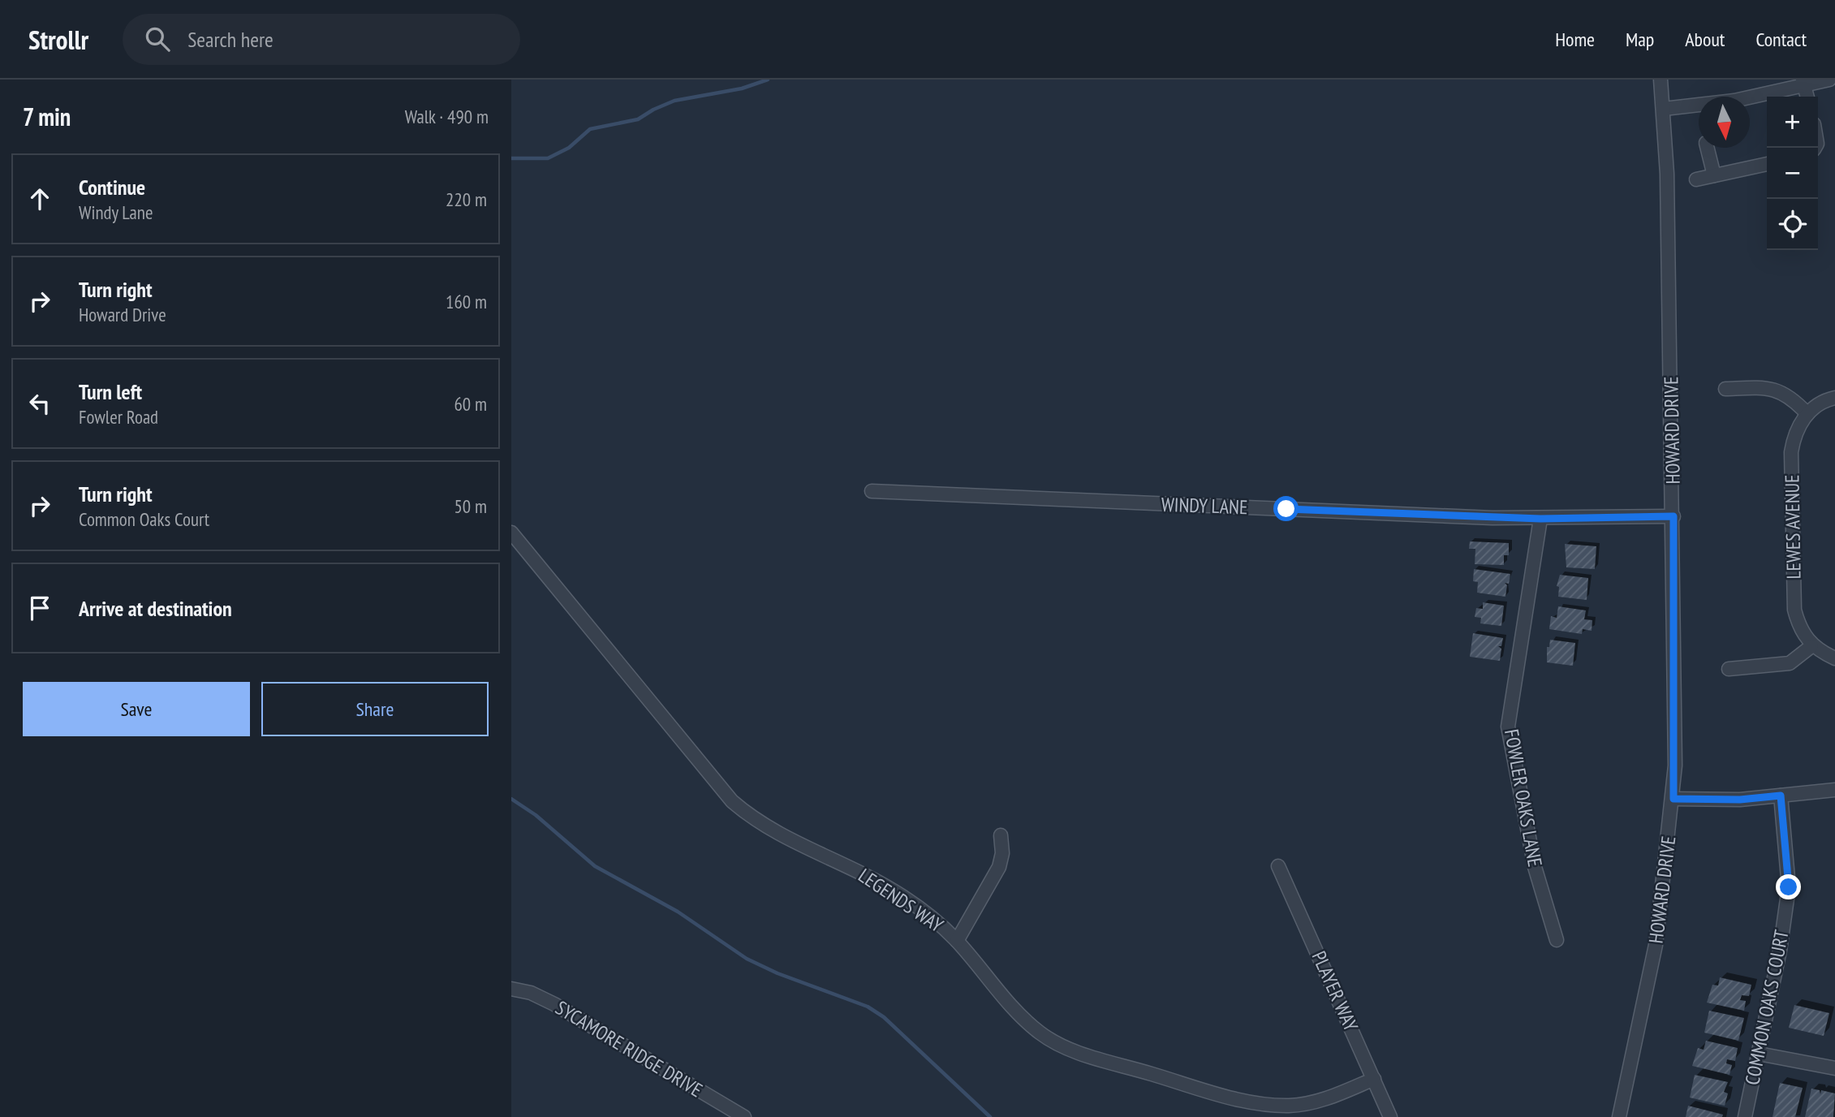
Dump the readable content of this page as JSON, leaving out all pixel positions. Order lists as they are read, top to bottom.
{
  "streets": {
    "street": [
      "HOWARD DRIVE",
      "WINDY LANE",
      "LEWES AVENUE",
      "FOWLER OAKS LANE",
      "LEGENDS WAY",
      "PLAYER WAY",
      "COMMON OAKS COURT",
      "SYCAMORE RIDGE DRIVE"
    ]
  },
  "crossings": [
    ["HOWARD DRIVE", "WINDY LANE"],
    ["WINDY LANE", "FOWLER OAKS LANE"],
    ["LEGENDS WAY", "PLAYER WAY"]
  ],
  "north": "bottom",
  "page": {
    "header": "Strollr",
    "search": "Search here",
    "nav": [
      "Home",
      "Map",
      "About",
      "Contact"
    ],
    "heading": ["7 min", "Walk · 490 m"],
    "map_buttons": ["+", "−"],
    "list": [
      ["Continue", "Windy Lane", "220 m"],
      ["Turn right", "Howard Drive", "160 m"],
      ["Turn left", "Fowler Road", "60 m"],
      ["Turn right", "Common Oaks Court", "50 m"],
      "Arrive at destination"
    ],
    "buttons": ["Save", "Share"]
  }
}
